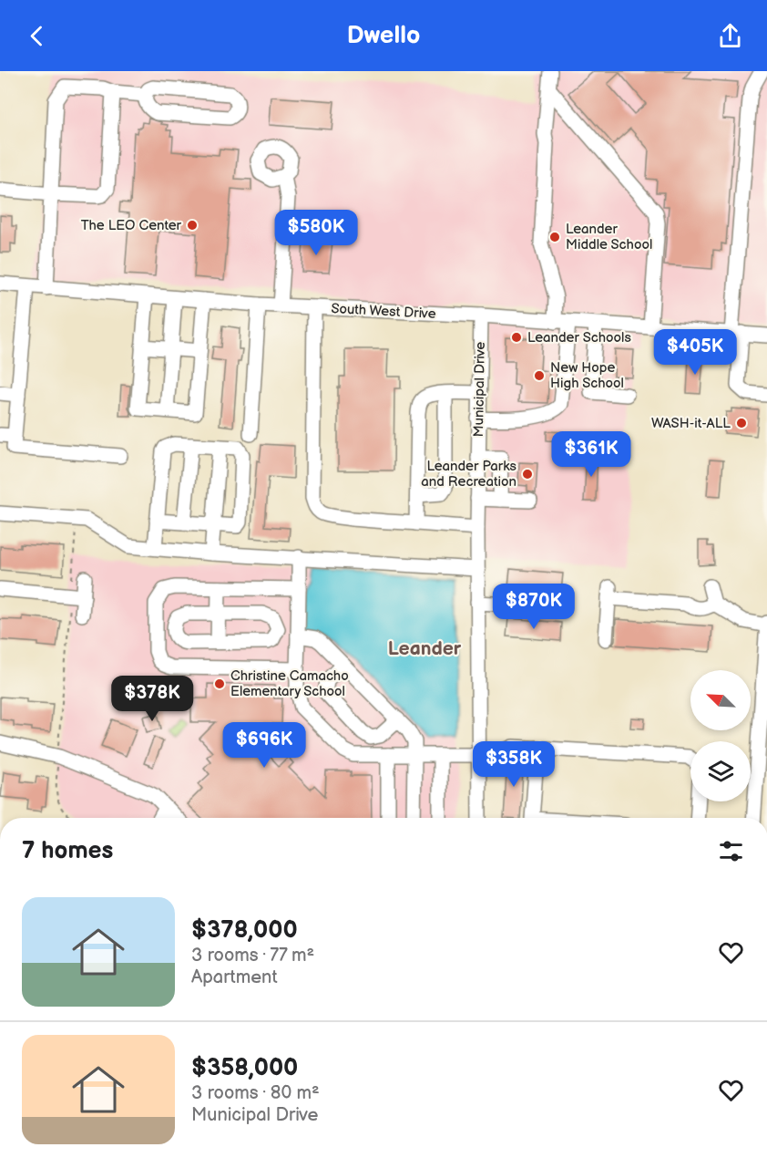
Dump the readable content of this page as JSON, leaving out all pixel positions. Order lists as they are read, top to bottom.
{
  "streets": {
    "street": ["South West Drive", "Municipal Drive"]
  },
  "crossings": [
    ["South West Drive", "Municipal Drive"]
  ],
  "districts": ["Leander"],
  "places": [
    "The LEO Center",
    "Leander Middle School",
    "Leander Schools",
    "New Hope High School",
    "WASH-it-ALL",
    "Leander Parks and Recreation",
    "Christine Camacho Elementary School"
  ],
  "north": "top left",
  "page": {
    "header": "Dwello",
    "price": [
      "$580K",
      "$405K",
      "$361K",
      "$870K",
      "$378K",
      "$696K",
      "$358K"
    ],
    "heading": "7 homes",
    "list": [
      {
        "name": "$378,000",
        "note": "3 rooms · 77 m² · Apartment"
      },
      {
        "name": "$358,000",
        "note": "3 rooms · 80 m² · Municipal Drive"
      }
    ]
  }
}
